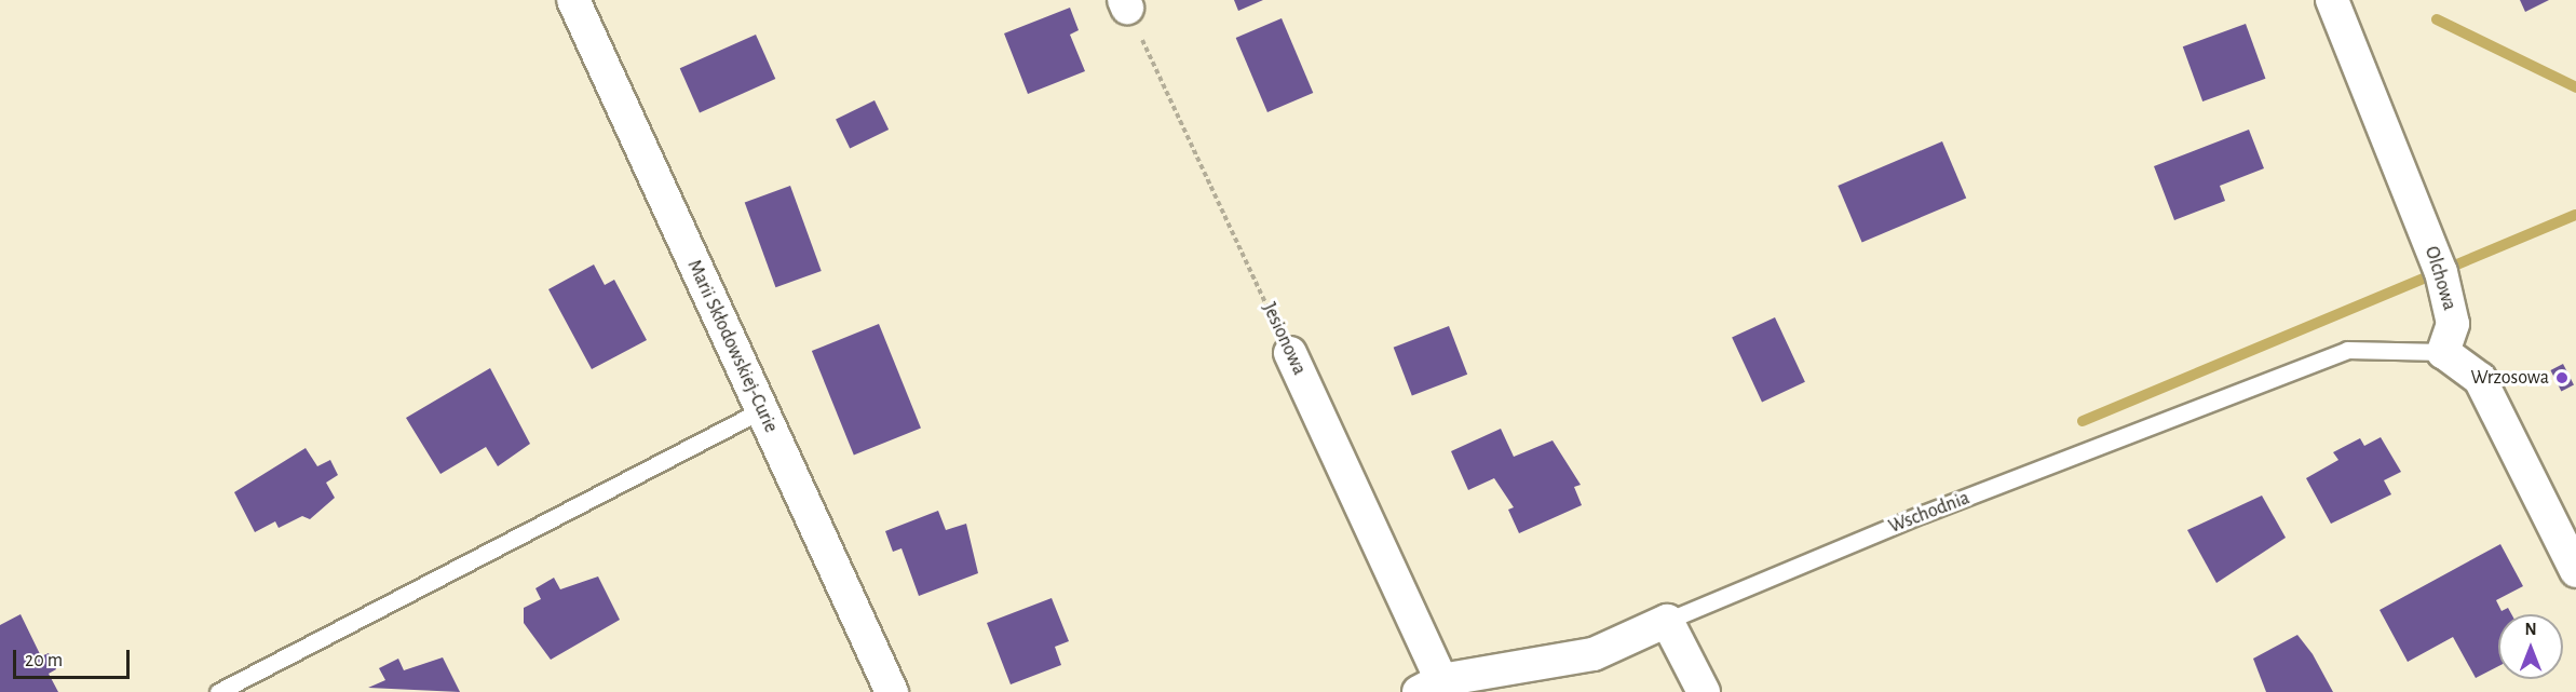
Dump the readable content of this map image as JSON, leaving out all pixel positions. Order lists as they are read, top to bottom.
{
  "streets": {
    "street": [
      "Olchowa",
      "Jesionowa",
      "Marii Skłodowskiej-Curie",
      "Wschodnia"
    ]
  },
  "crossings": [
    ["Olchowa", "Wschodnia"],
    ["Jesionowa", "Wschodnia"]
  ],
  "places": ["Wrzosowa"],
  "scale_bar": "20 m",
  "north": "top"
}
